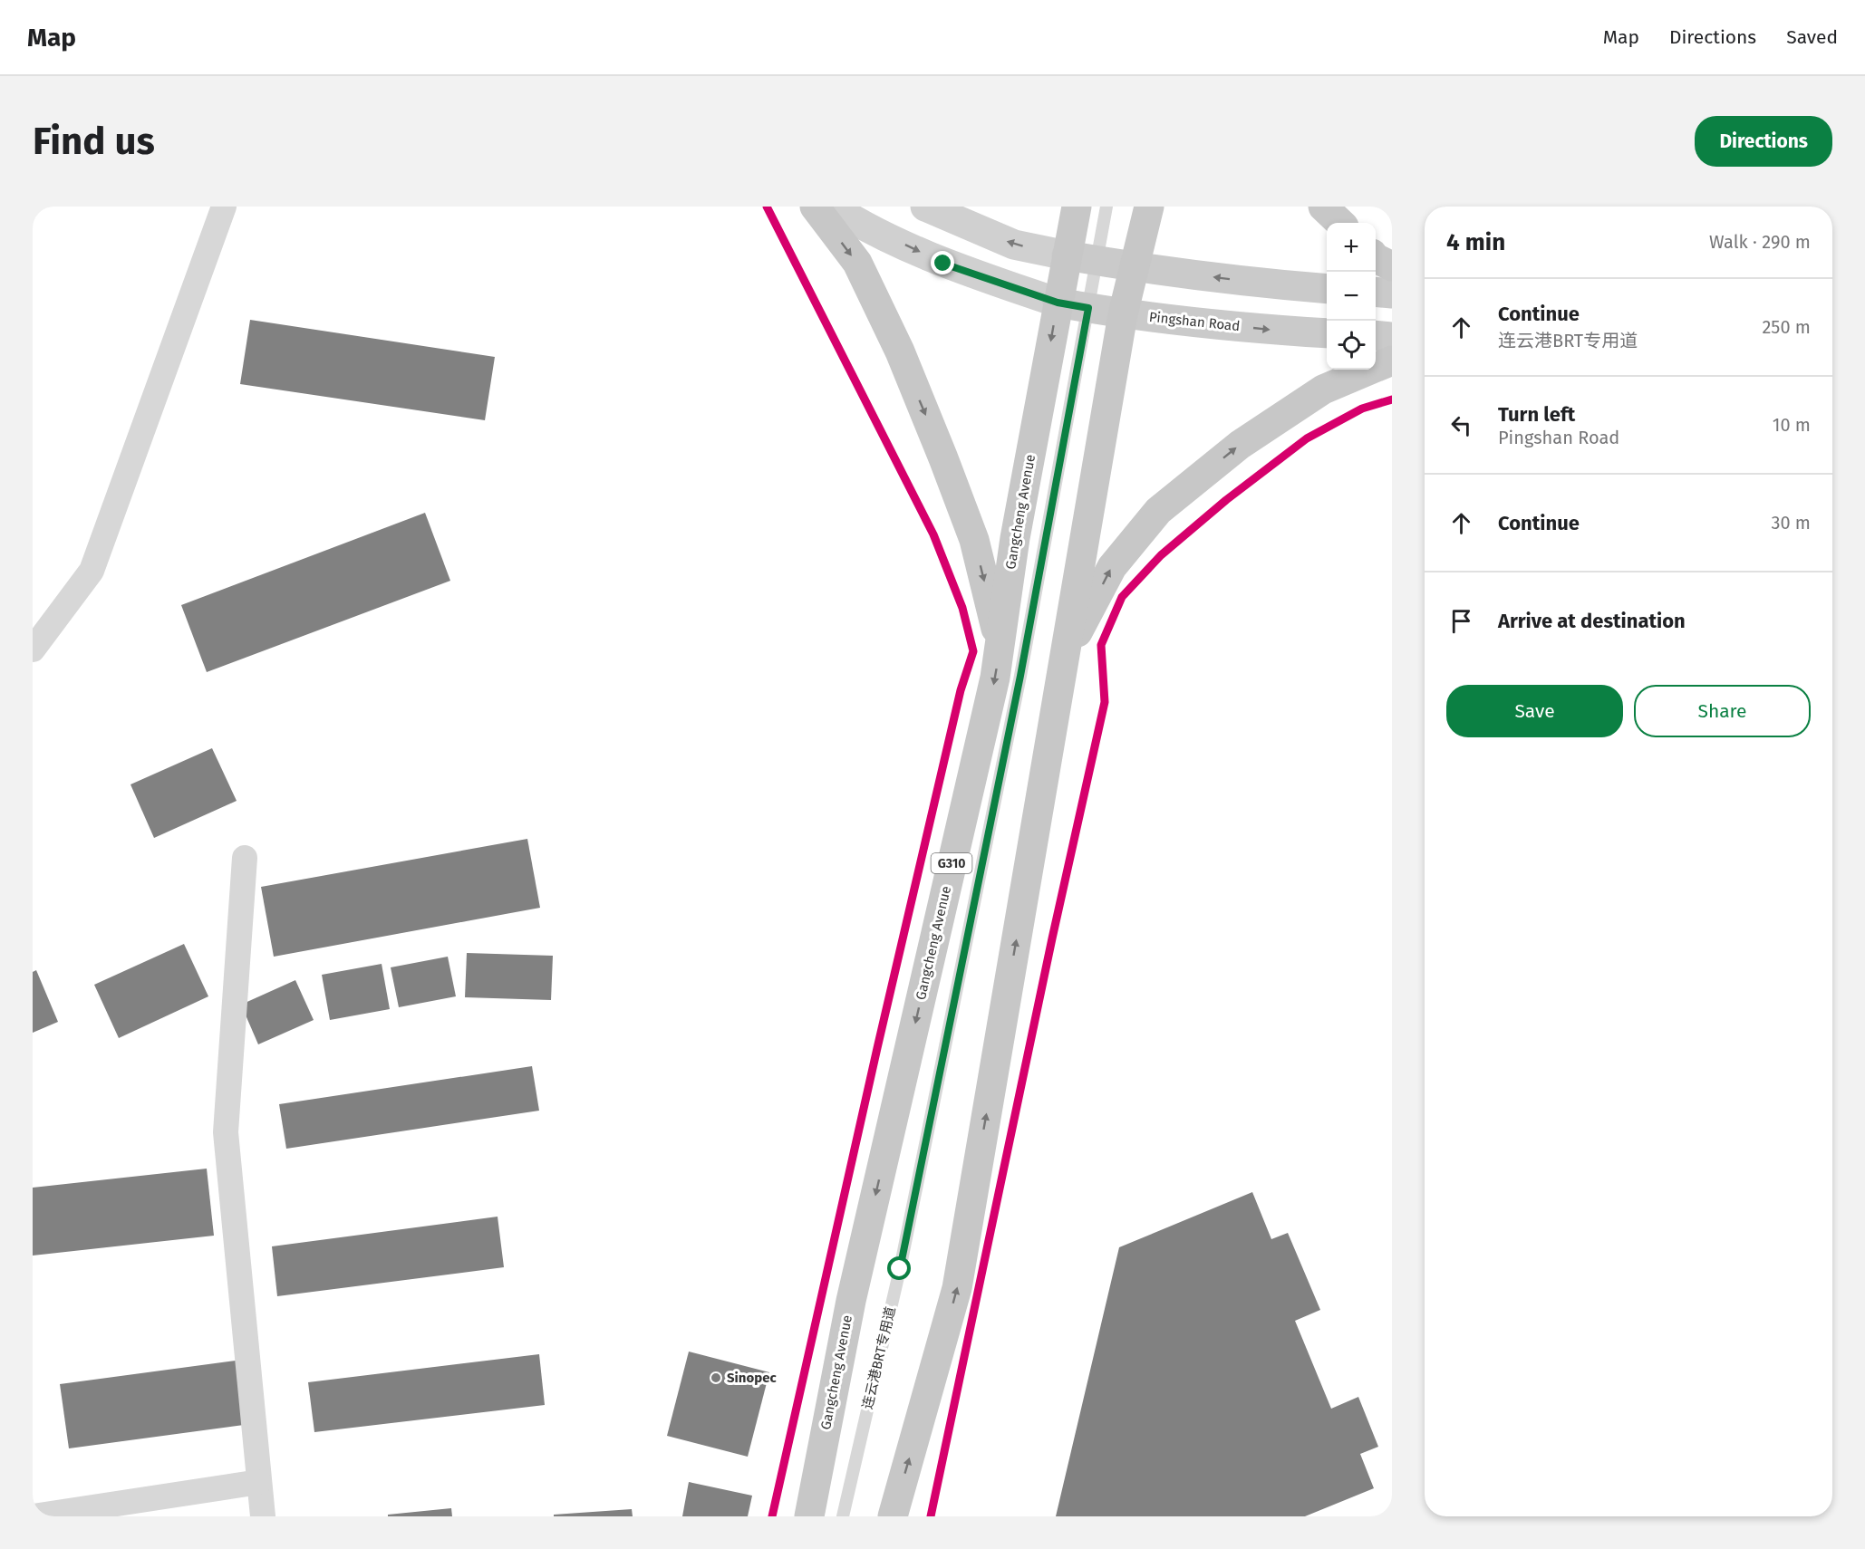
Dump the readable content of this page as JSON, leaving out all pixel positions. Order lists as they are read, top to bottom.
{
  "streets": {
    "highway": ["Gangcheng Avenue", "G310"],
    "main road": ["Pingshan Road"],
    "lane": ["连云港BRT专用道"]
  },
  "crossings": [
    ["Pingshan Road", "Gangcheng Avenue"],
    ["Pingshan Road", "连云港BRT专用道"]
  ],
  "places": ["Sinopec"],
  "page": {
    "header": "Map",
    "nav": ["Map", "Directions", "Saved"],
    "buttons": [
      "Directions",
      ["Save", "Share"]
    ],
    "title": "Find us",
    "heading": ["4 min", "Walk · 290 m"],
    "map_buttons": ["+", "−"],
    "list": [
      ["Continue", "连云港BRT专用道", "250 m"],
      ["Turn left", "Pingshan Road", "10 m"],
      ["Continue", "30 m"],
      "Arrive at destination"
    ]
  }
}
